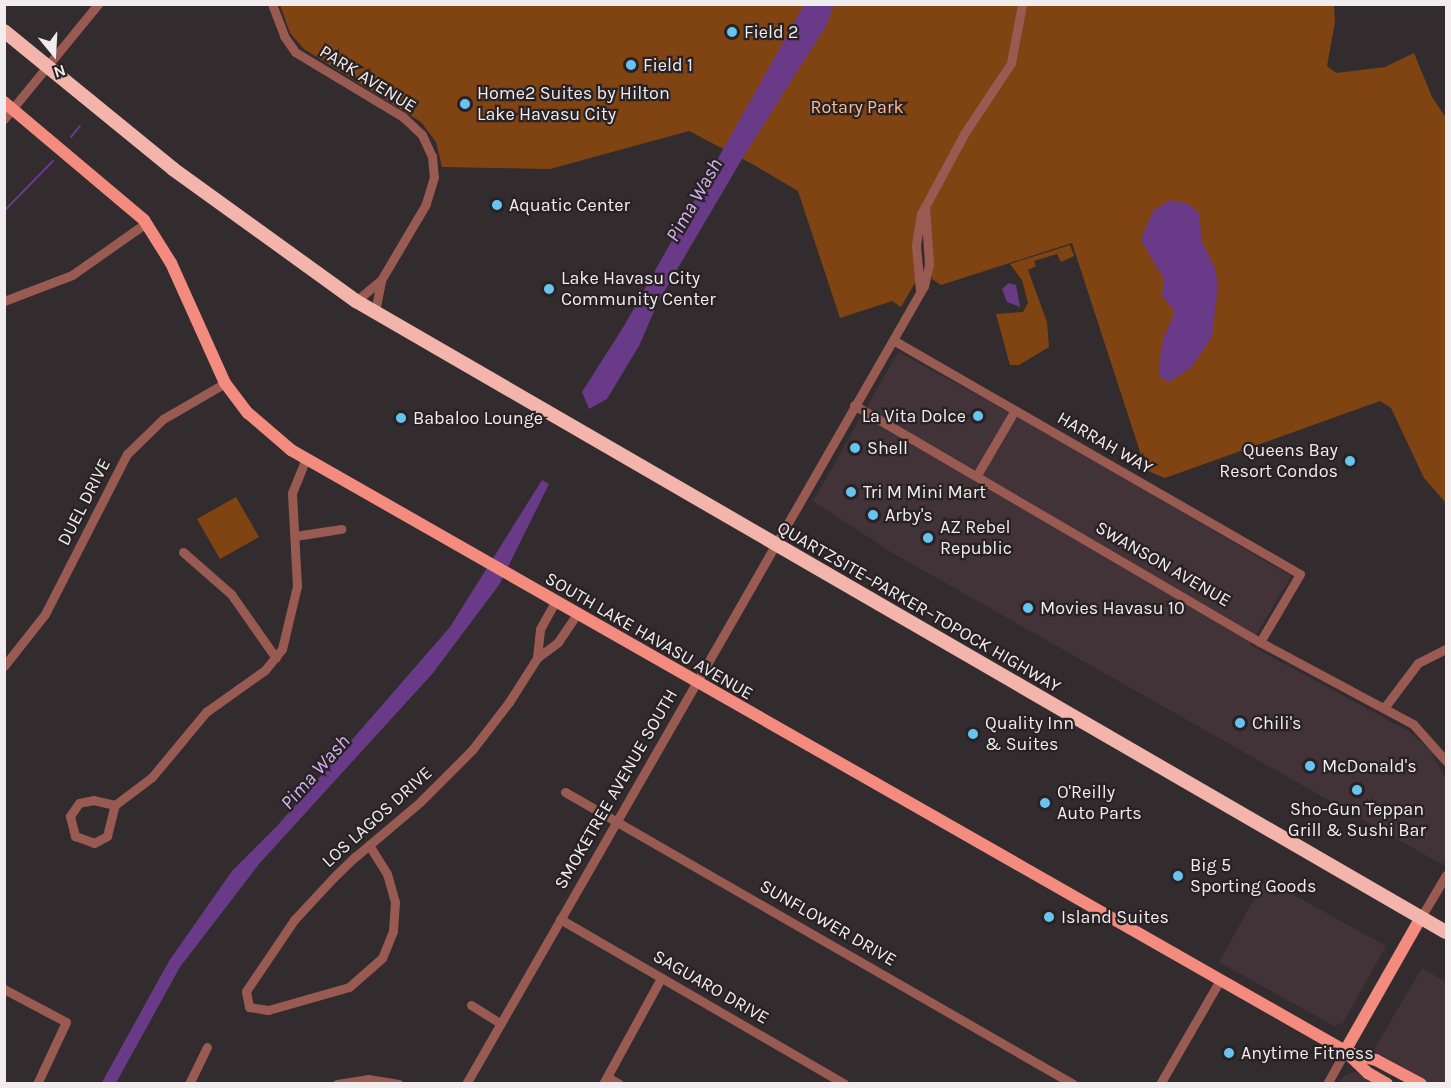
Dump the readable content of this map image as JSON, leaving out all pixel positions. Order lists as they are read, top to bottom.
{
  "streets": {
    "highway": ["QUARTZSITE–PARKER–TOPOCK HIGHWAY"],
    "main road": ["SOUTH LAKE HAVASU AVENUE"],
    "street": [
      "PARK AVENUE",
      "HARRAH WAY",
      "DUEL DRIVE",
      "SWANSON AVENUE",
      "SMOKETREE AVENUE SOUTH",
      "LOS LAGOS DRIVE",
      "SUNFLOWER DRIVE",
      "SAGUARO DRIVE"
    ]
  },
  "crossings": [
    ["PARK AVENUE", "QUARTZSITE–PARKER–TOPOCK HIGHWAY"],
    ["HARRAH WAY", "SWANSON AVENUE"],
    ["HARRAH WAY", "SMOKETREE AVENUE SOUTH"],
    ["DUEL DRIVE", "SOUTH LAKE HAVASU AVENUE"],
    ["SWANSON AVENUE", "SMOKETREE AVENUE SOUTH"],
    ["QUARTZSITE–PARKER–TOPOCK HIGHWAY", "SMOKETREE AVENUE SOUTH"],
    ["SOUTH LAKE HAVASU AVENUE", "SMOKETREE AVENUE SOUTH"],
    ["SOUTH LAKE HAVASU AVENUE", "LOS LAGOS DRIVE"],
    ["SMOKETREE AVENUE SOUTH", "SUNFLOWER DRIVE"],
    ["SMOKETREE AVENUE SOUTH", "SAGUARO DRIVE"]
  ],
  "water": ["Pima Wash"],
  "parks": ["Rotary Park"],
  "places": [
    "Field 2",
    "Field 1",
    "Home2 Suites by Hilton Lake Havasu City",
    "Aquatic Center",
    "Lake Havasu City Community Center",
    "La Vita Dolce",
    "Babaloo Lounge",
    "Shell",
    "Queens Bay Resort Condos",
    "Tri M Mini Mart",
    "Arby's",
    "AZ Rebel Republic",
    "Movies Havasu 10",
    "Chili's",
    "Quality Inn & Suites",
    "McDonald's",
    "Sho-Gun Teppan Grill & Sushi Bar",
    "O'Reilly Auto Parts",
    "Big 5 Sporting Goods",
    "Island Suites",
    "Anytime Fitness"
  ],
  "north": "bottom"
}
